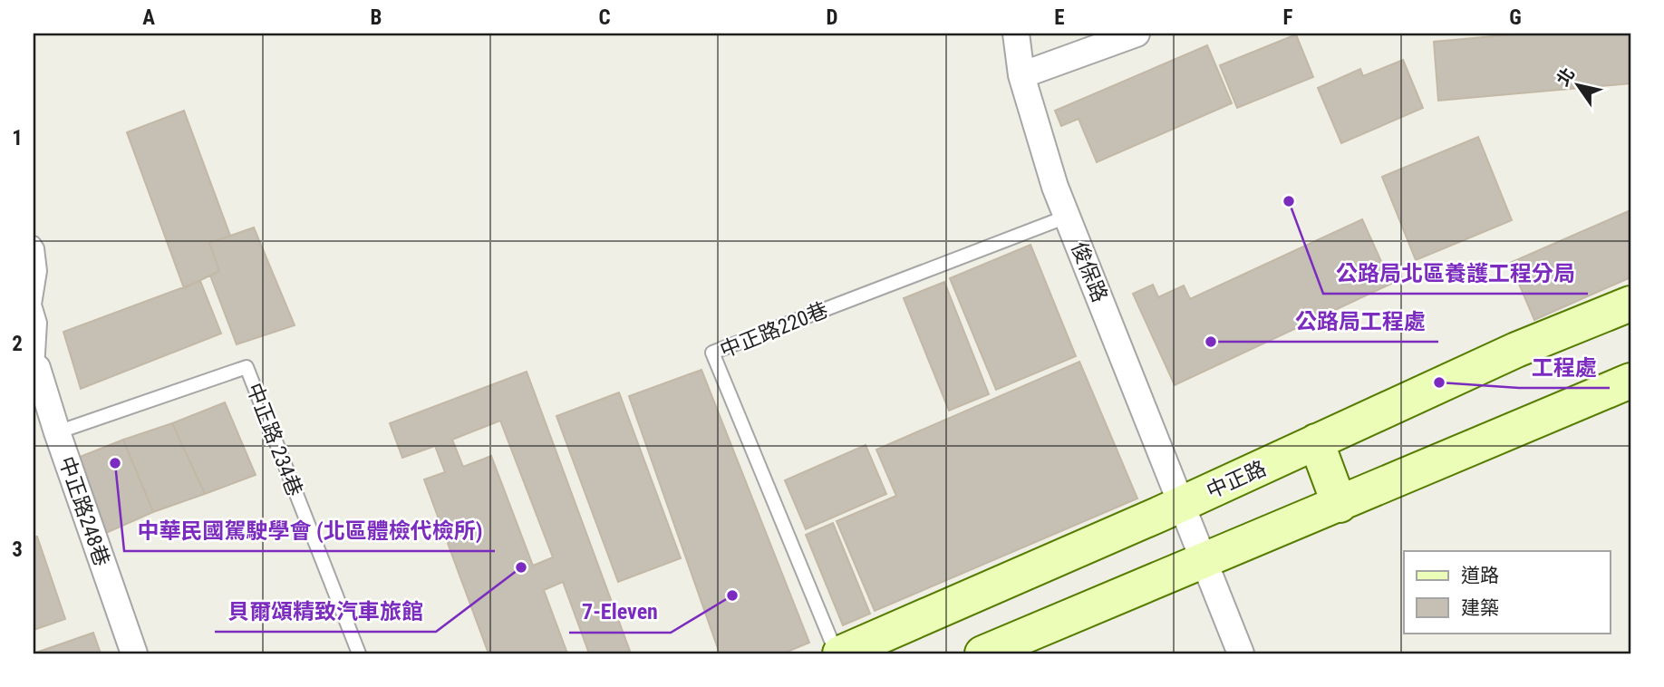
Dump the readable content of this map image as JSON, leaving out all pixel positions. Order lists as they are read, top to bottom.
{
  "streets": {
    "main road": ["中正路"],
    "street": ["俊保路", "中正路248巷"],
    "lane": ["中正路220巷", "中正路 234巷"]
  },
  "crossings": [
    ["俊保路", "中正路220巷"],
    ["俊保路", "中正路"],
    ["中正路220巷", "中正路"],
    ["中正路 234巷", "中正路248巷"]
  ],
  "places": [
    "公路局北區養護工程分局",
    "公路局工程處",
    "工程處",
    "中華民國駕駛學會 (北區體檢代檢所)",
    "貝爾頌精致汽車旅館",
    "7-Eleven"
  ],
  "legend": ["道路", "建築"],
  "north": "top left",
  "grid": {
    "columns": [
      "A",
      "B",
      "C",
      "D",
      "E",
      "F",
      "G"
    ],
    "rows": ["1", "2", "3"]
  }
}
